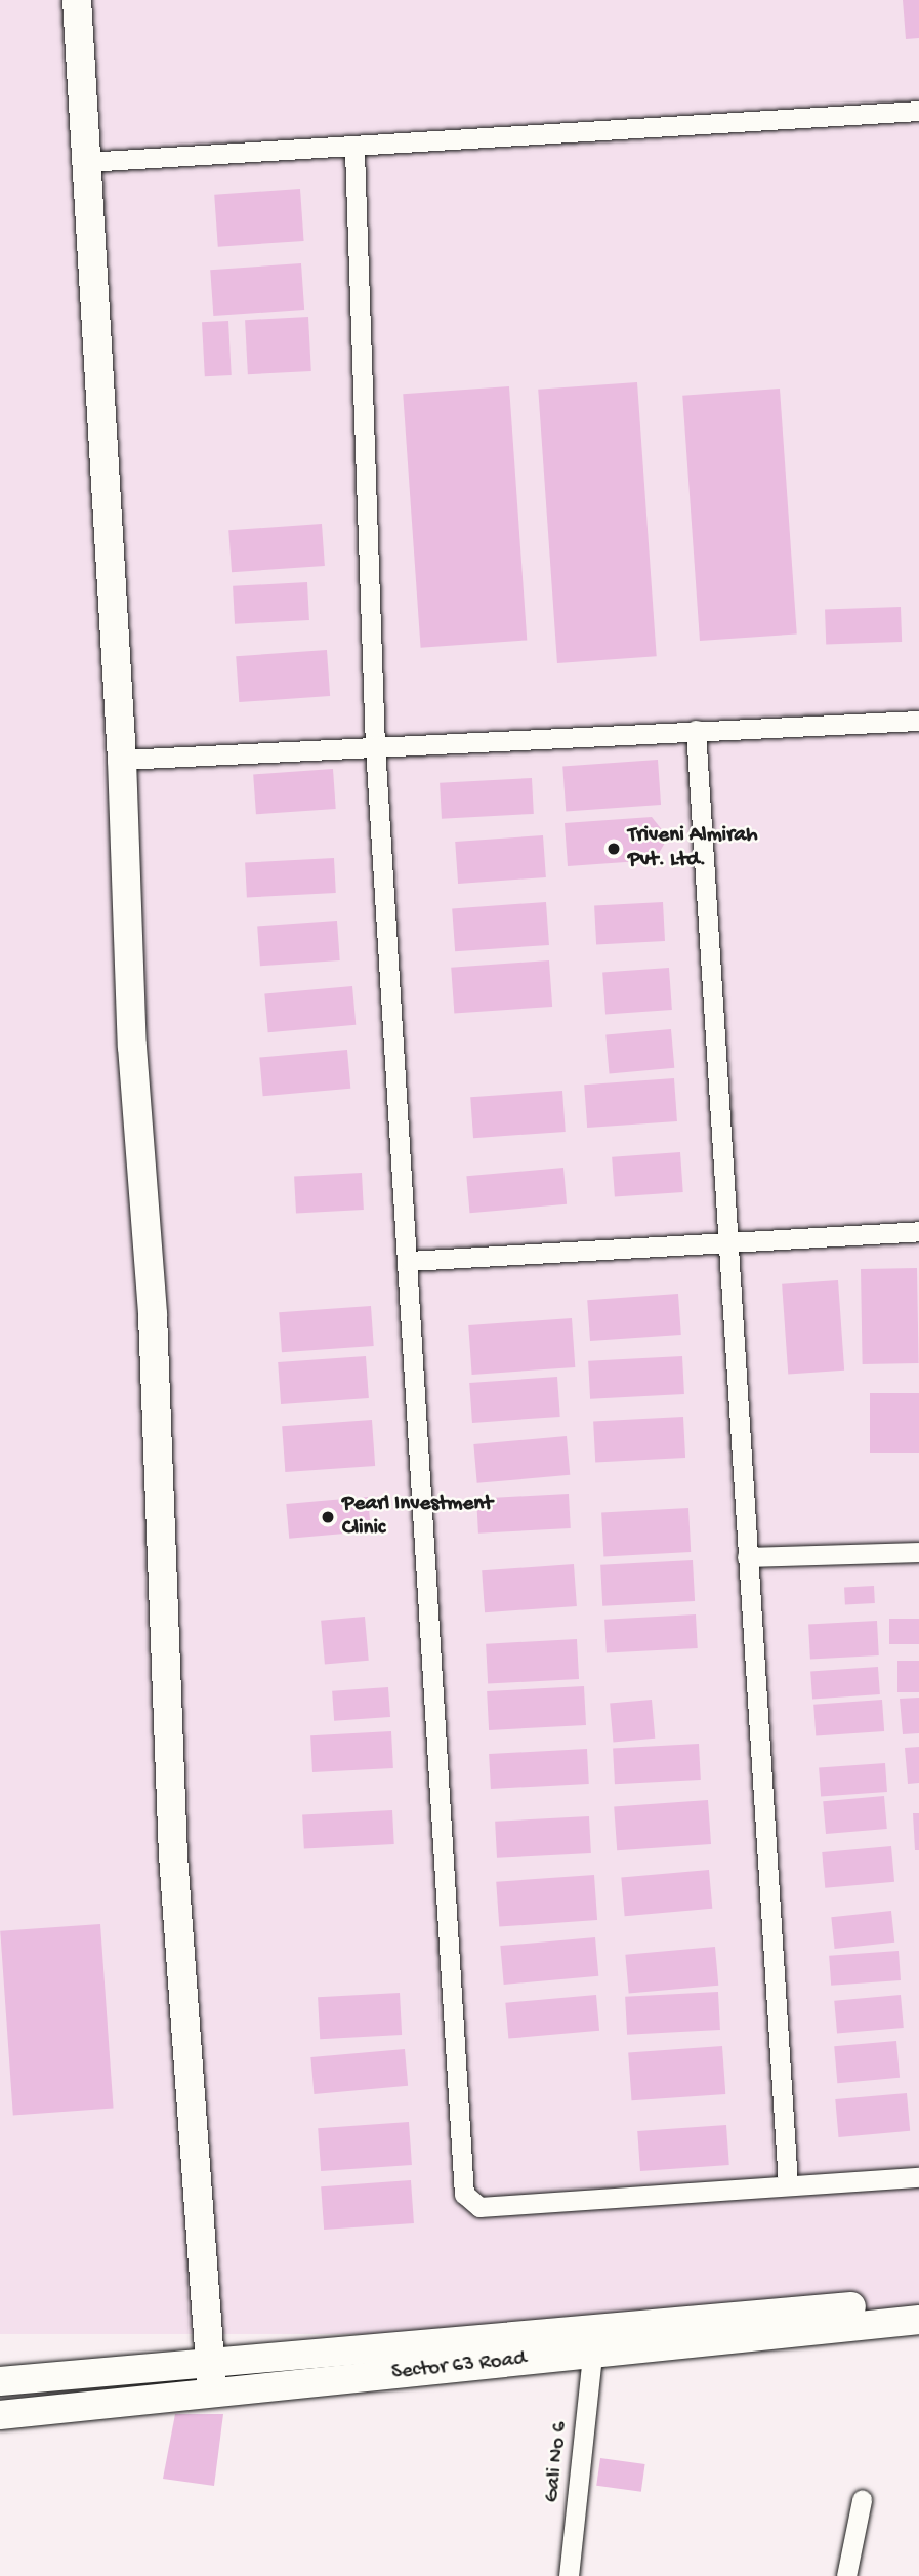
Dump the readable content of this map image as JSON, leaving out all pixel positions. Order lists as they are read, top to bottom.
{
  "streets": {
    "street": ["Sector 63 Road", "Gali No 6"]
  },
  "crossings": [
    ["Sector 63 Road", "Gali No 6"]
  ],
  "places": ["Triveni Almirah Pvt. Ltd.", "Pearl Investment Clinic"]
}
